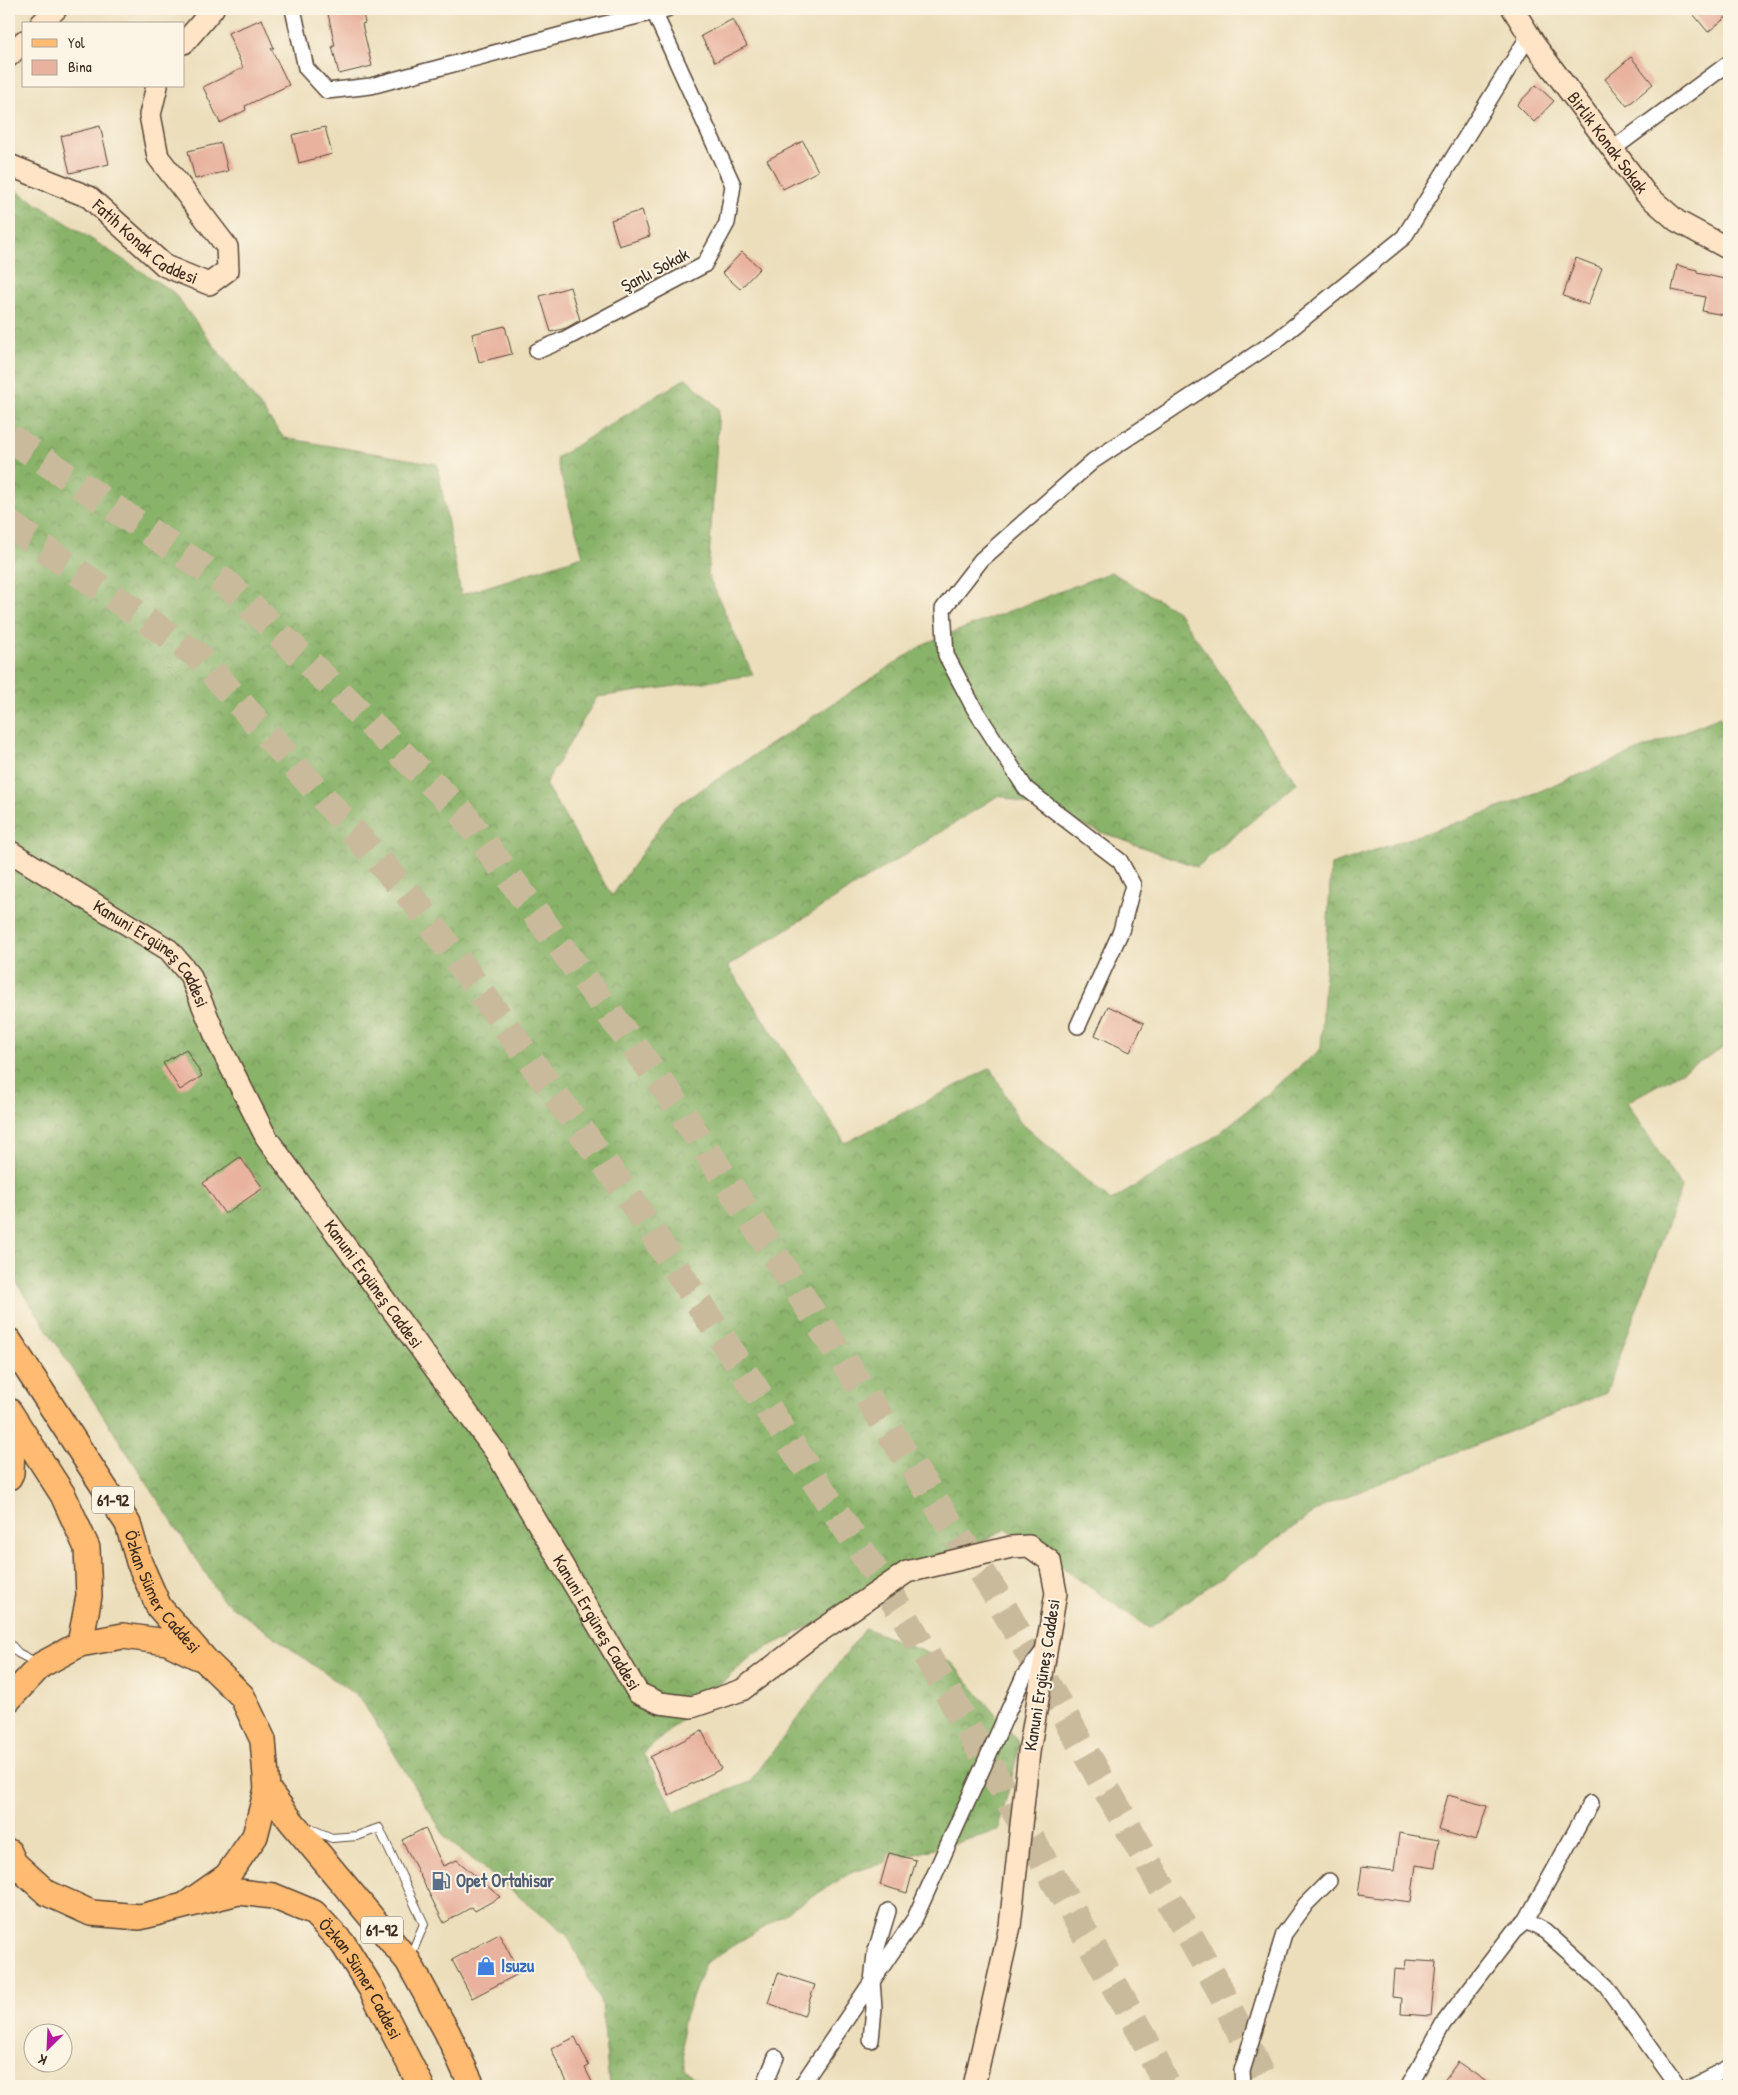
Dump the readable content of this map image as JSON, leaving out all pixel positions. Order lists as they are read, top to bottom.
{
  "streets": {
    "main road": ["61-92", "Özkan Sümer Caddesi"],
    "street": [
      "Birlik Konak Sokak",
      "Fatih Konak Caddesi",
      "Şanlı Sokak",
      "Kanuni Ergüneş Caddesi"
    ]
  },
  "crossings": [
    ["61-92", "Özkan Sümer Caddesi"]
  ],
  "places": {
    "fuel station": ["Opet Ortahisar"],
    "shop": ["Isuzu"]
  },
  "legend": ["Yol", "Bina"],
  "north": "bottom left"
}
